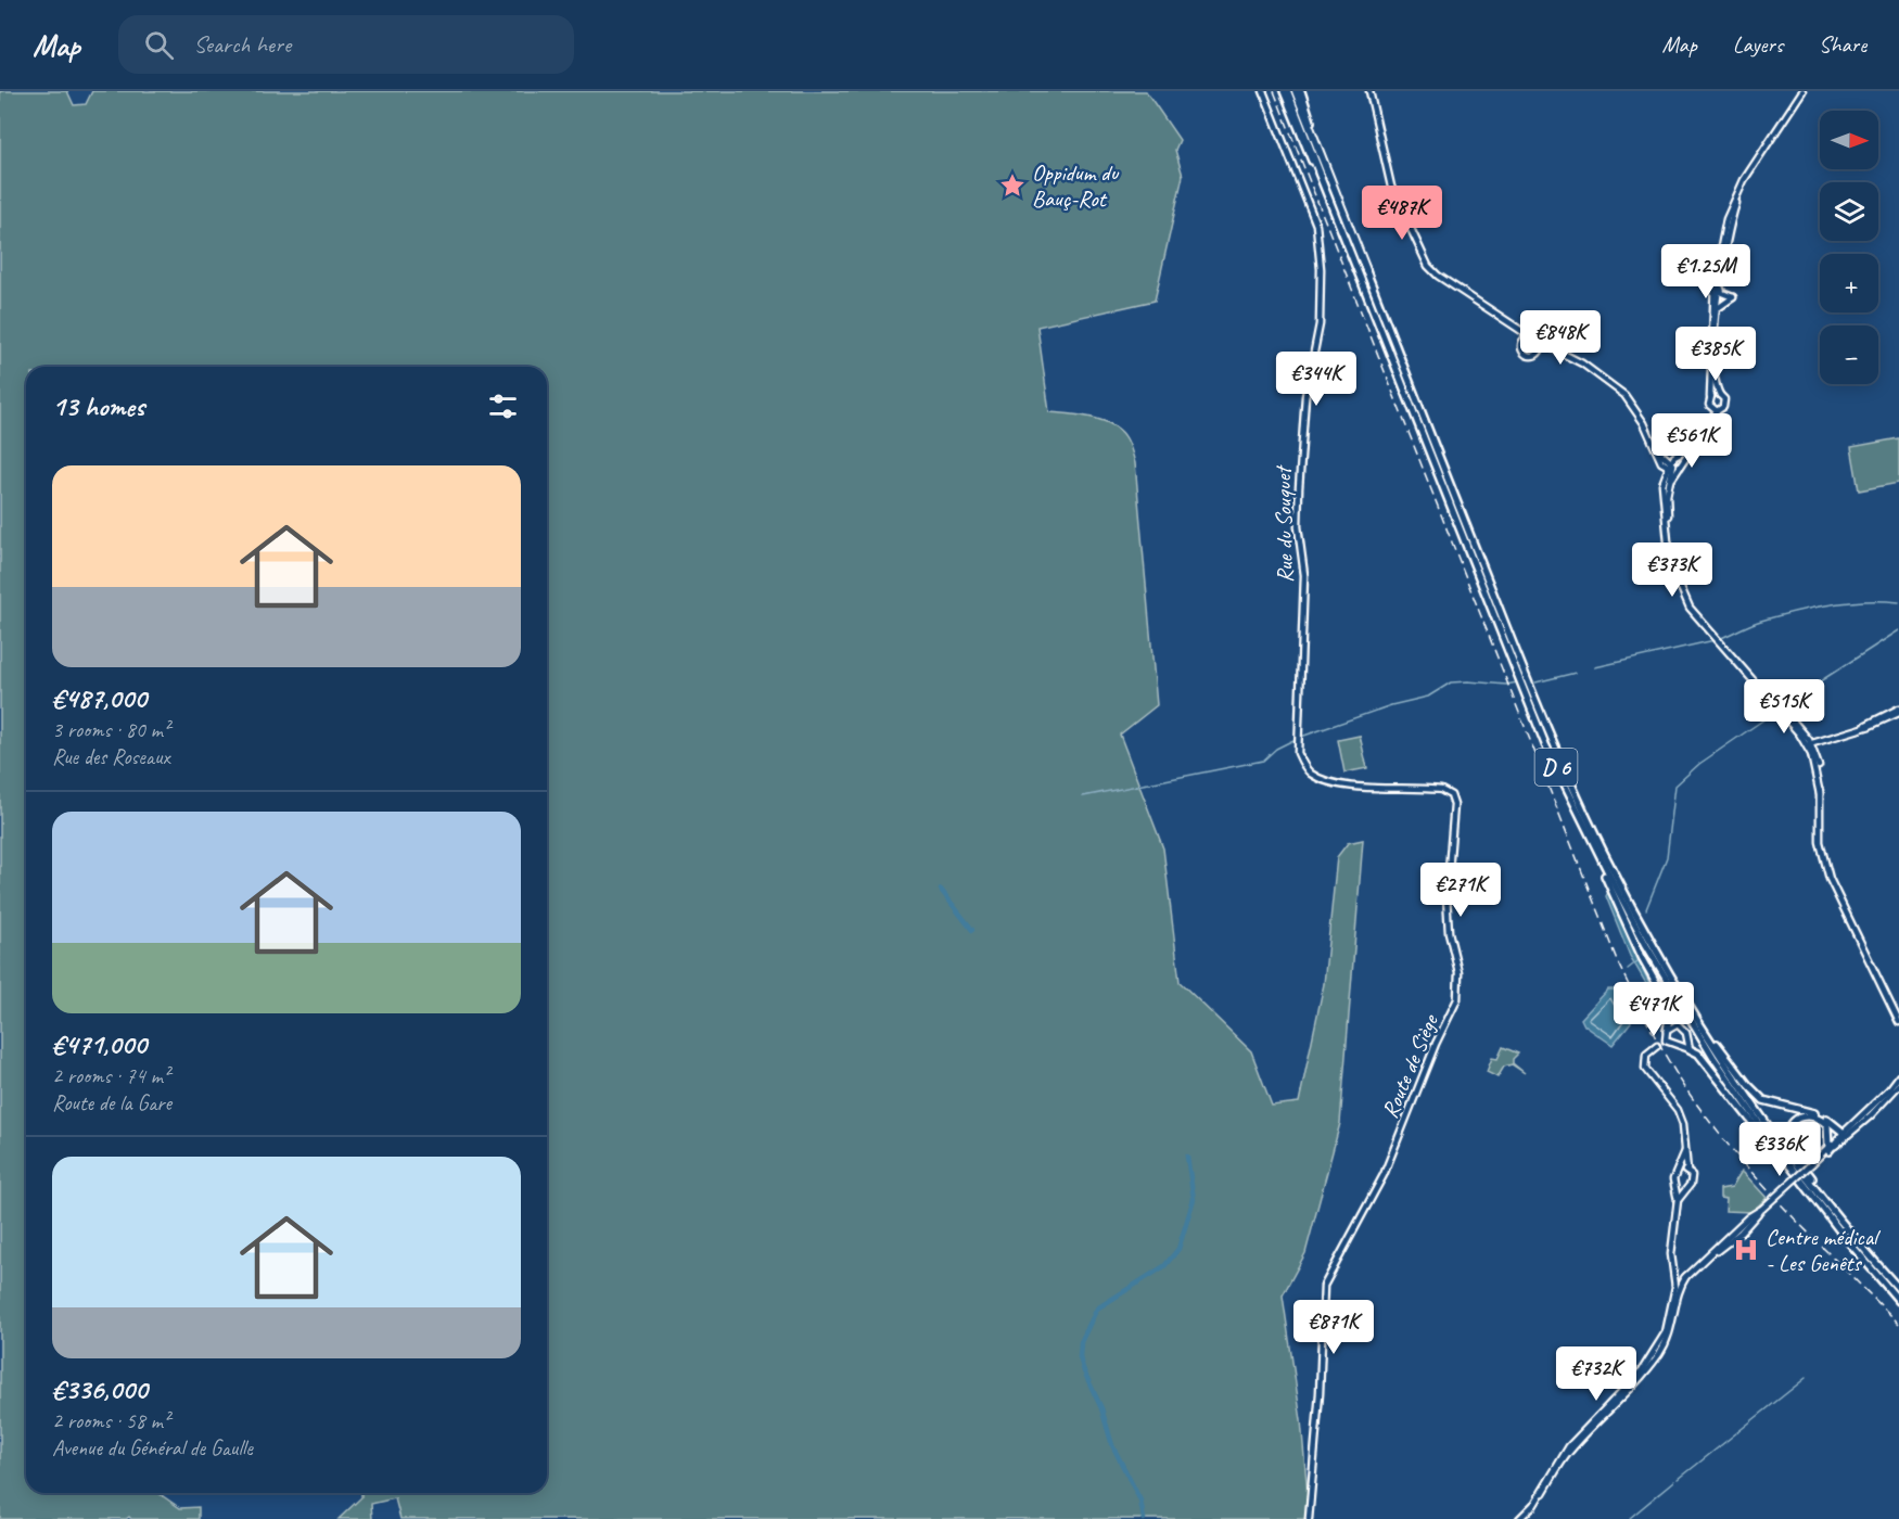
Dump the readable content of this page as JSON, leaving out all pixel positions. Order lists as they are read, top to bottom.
{
  "streets": {
    "highway": ["D 6"],
    "main road": ["Rue du Souquet", "Route de Siège"]
  },
  "crossings": [
    ["Rue du Souquet", "Route de Siège"]
  ],
  "places": {
    "place": ["Oppidum du Bauç-Rot"],
    "hospital": ["Centre médical - Les Genêts"]
  },
  "north": "right",
  "page": {
    "header": "Map",
    "search": "Search here",
    "nav": ["Map", "Layers", "Share"],
    "map_buttons": ["+", "−"],
    "price": [
      "€487K",
      "€1.25M",
      "€848K",
      "€385K",
      "€344K",
      "€561K",
      "€373K",
      "€515K",
      "€271K",
      "€471K",
      "€336K",
      "€871K",
      "€732K"
    ],
    "heading": "13 homes",
    "list": [
      {
        "name": "€487,000",
        "note": "3 rooms · 80 m² · Rue des Roseaux"
      },
      {
        "name": "€471,000",
        "note": "2 rooms · 74 m² · Route de la Gare"
      },
      {
        "name": "€336,000",
        "note": "2 rooms · 58 m² · Avenue du Général de Gaulle"
      }
    ]
  }
}
